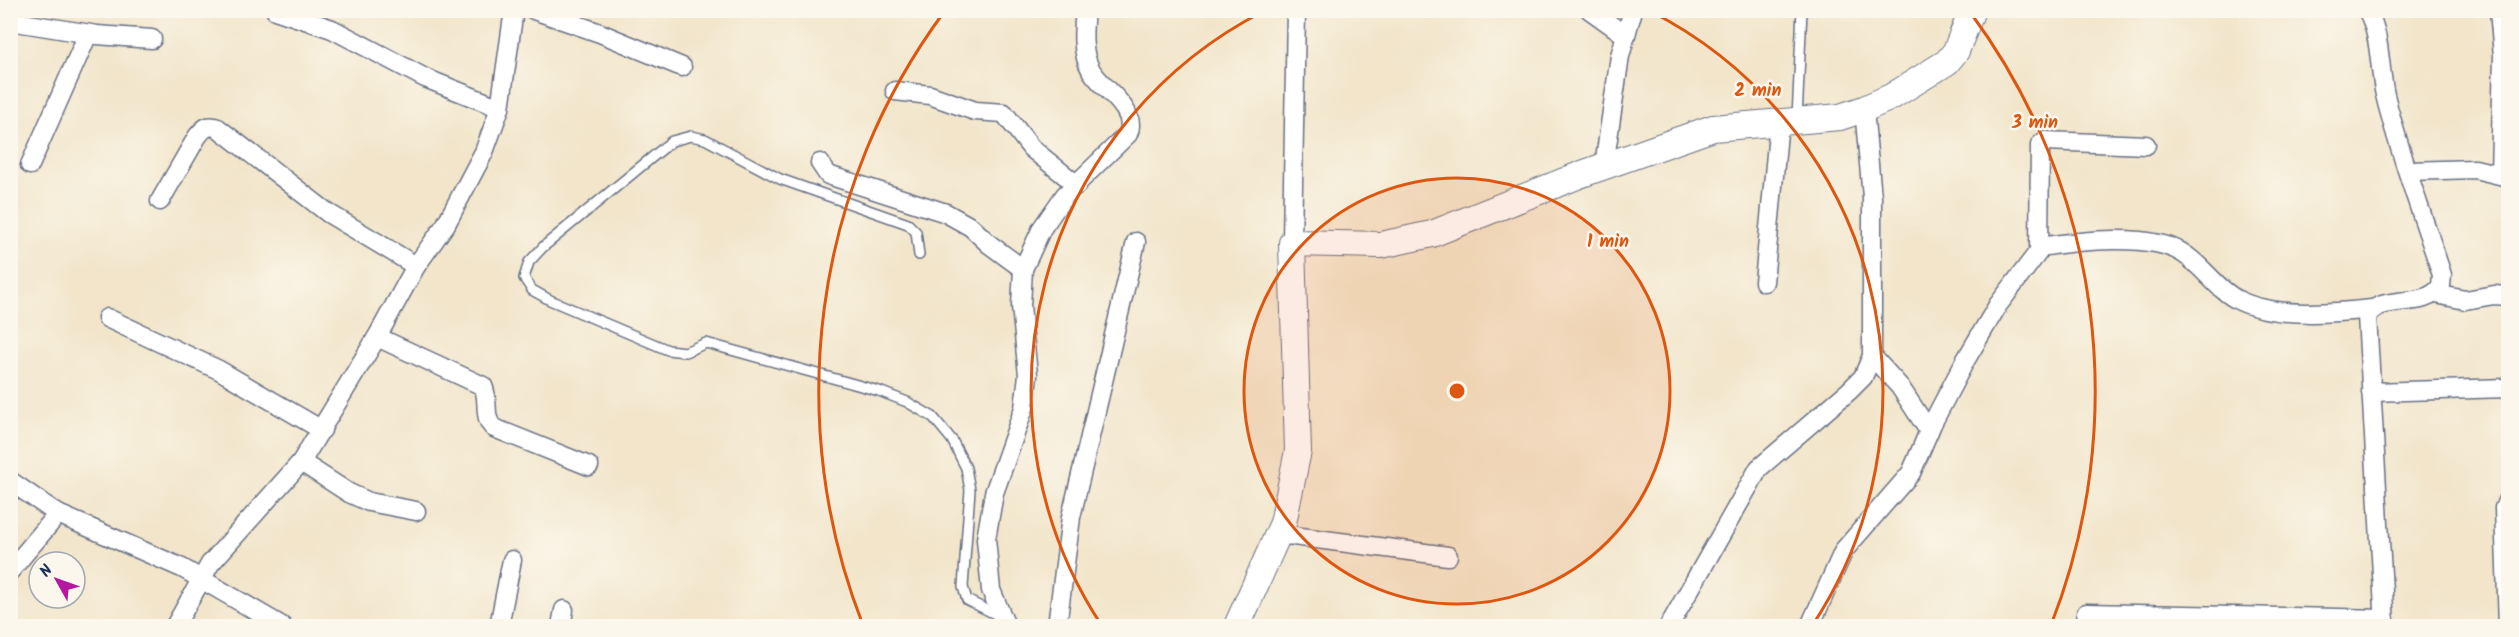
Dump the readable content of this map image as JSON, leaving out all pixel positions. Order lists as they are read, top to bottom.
{
  "north": "top left",
  "rings": ["2 min", "3 min", "1 min"]
}
